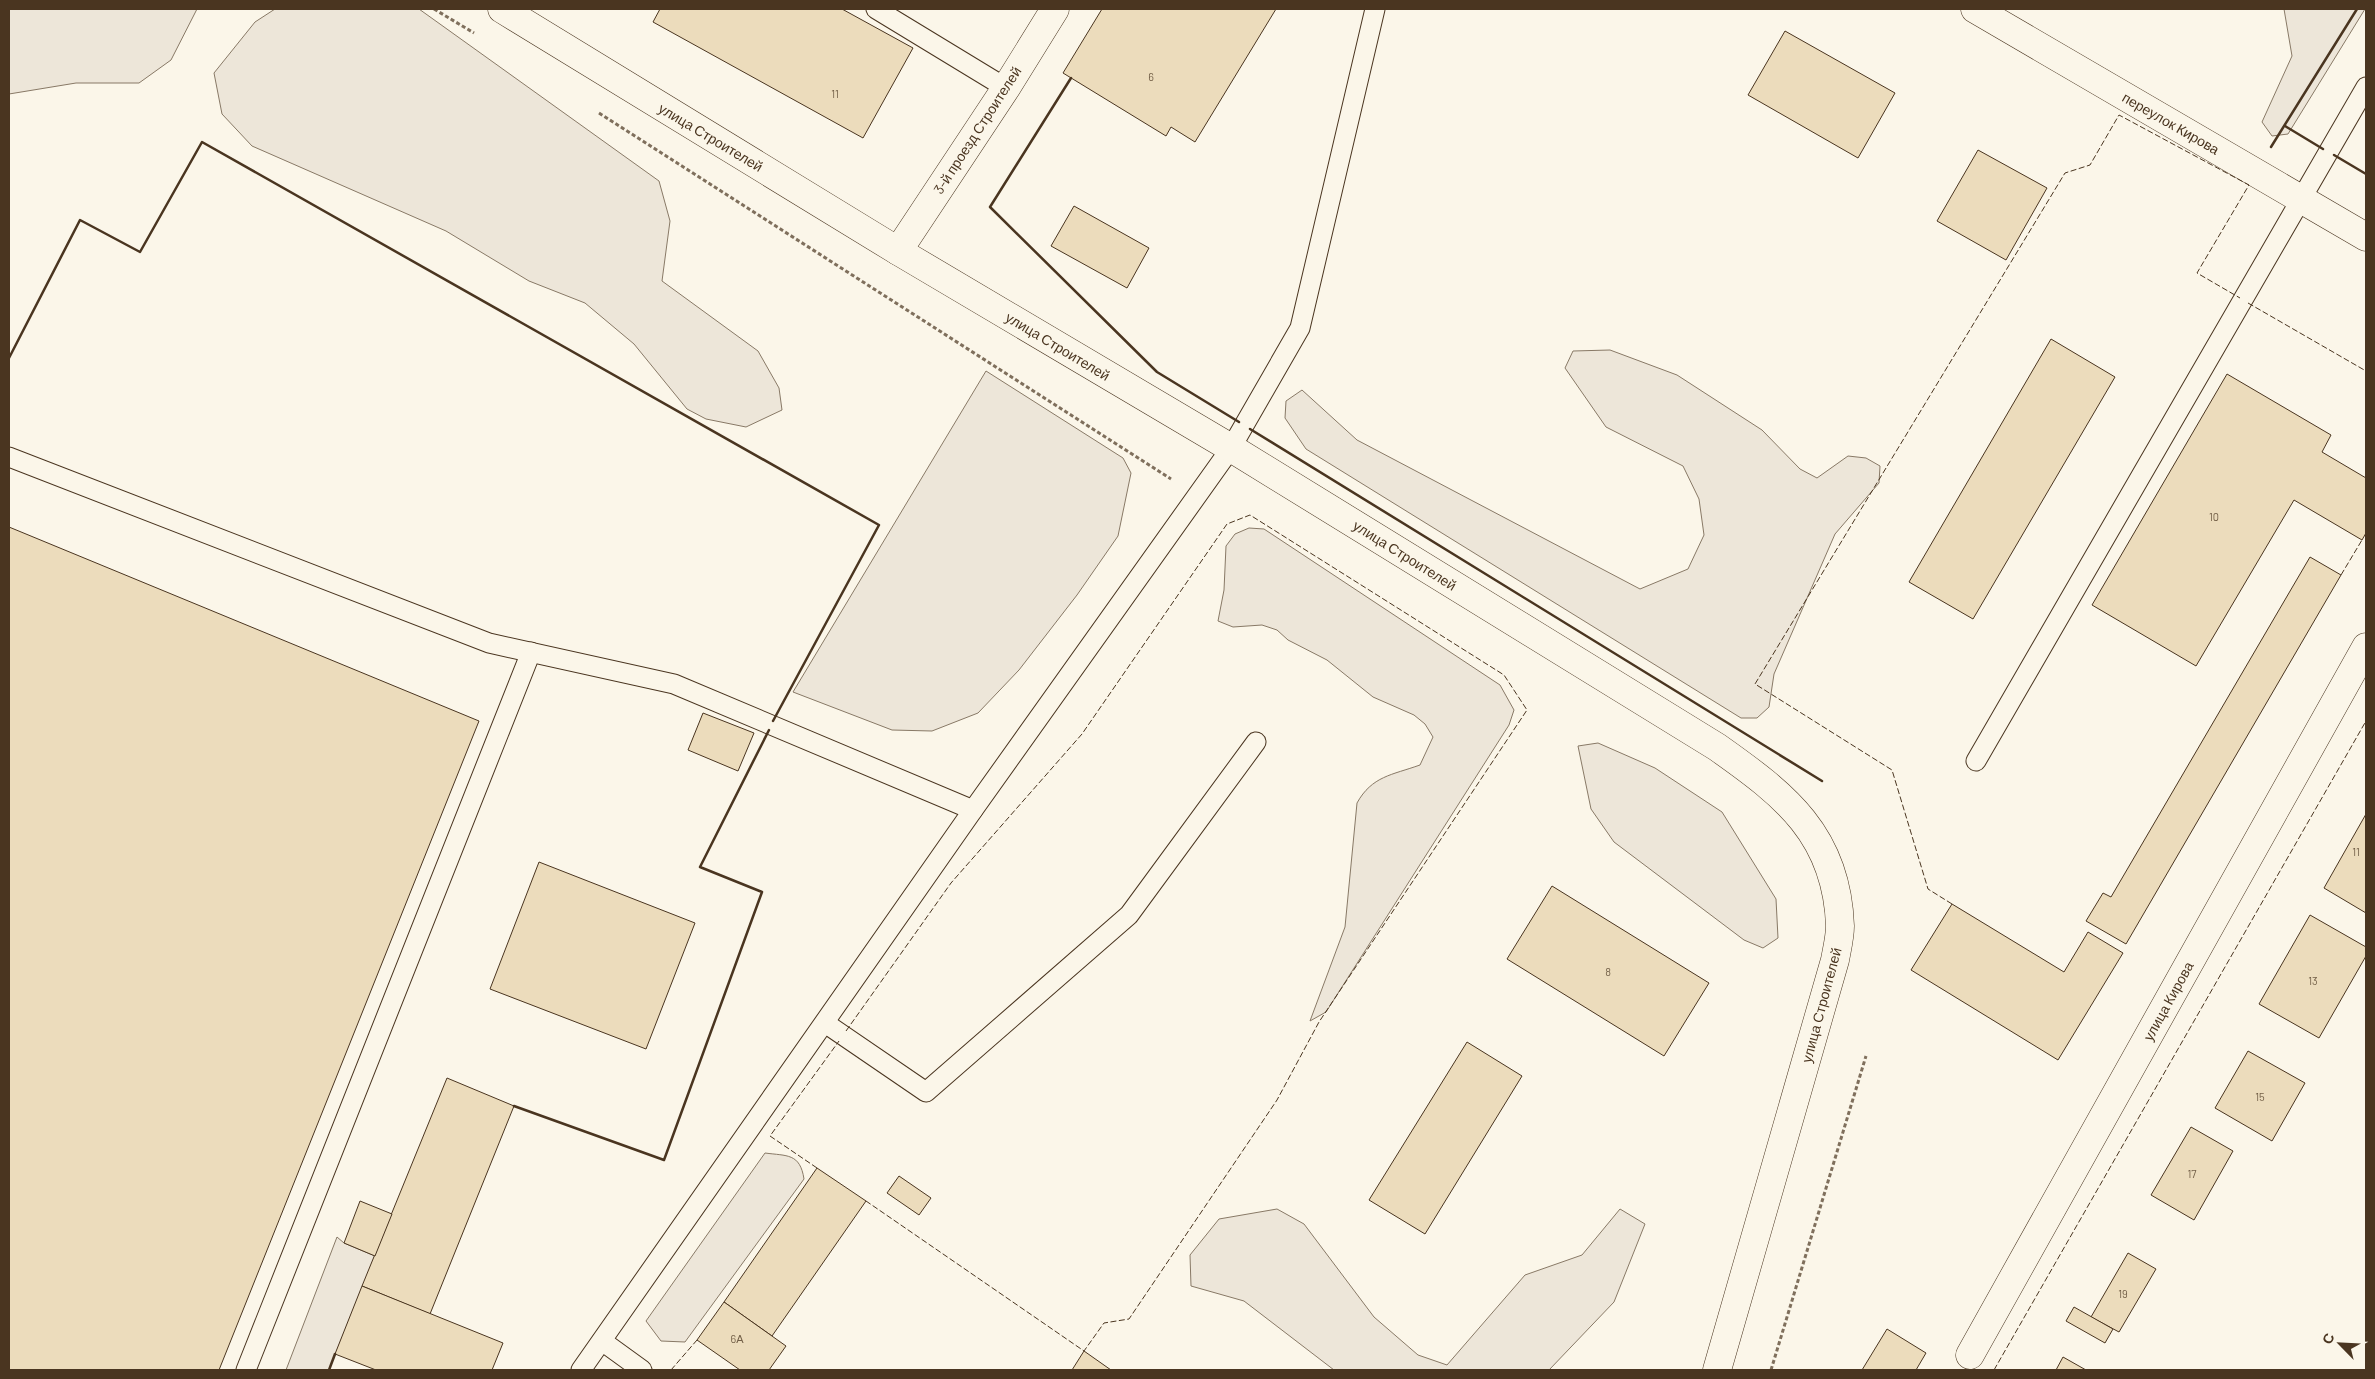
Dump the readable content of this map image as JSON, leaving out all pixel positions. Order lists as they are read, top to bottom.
{
  "streets": {
    "main road": [
      "переулок Кирова",
      "3-й проезд Строителей",
      "улица Строителей",
      "улица Кирова"
    ]
  },
  "crossings": [
    ["3-й проезд Строителей", "улица Строителей"]
  ],
  "house_numbers": [
    "6",
    "11",
    "10",
    "11",
    "8",
    "13",
    "15",
    "17",
    "19",
    "6А"
  ],
  "north": "top left"
}
